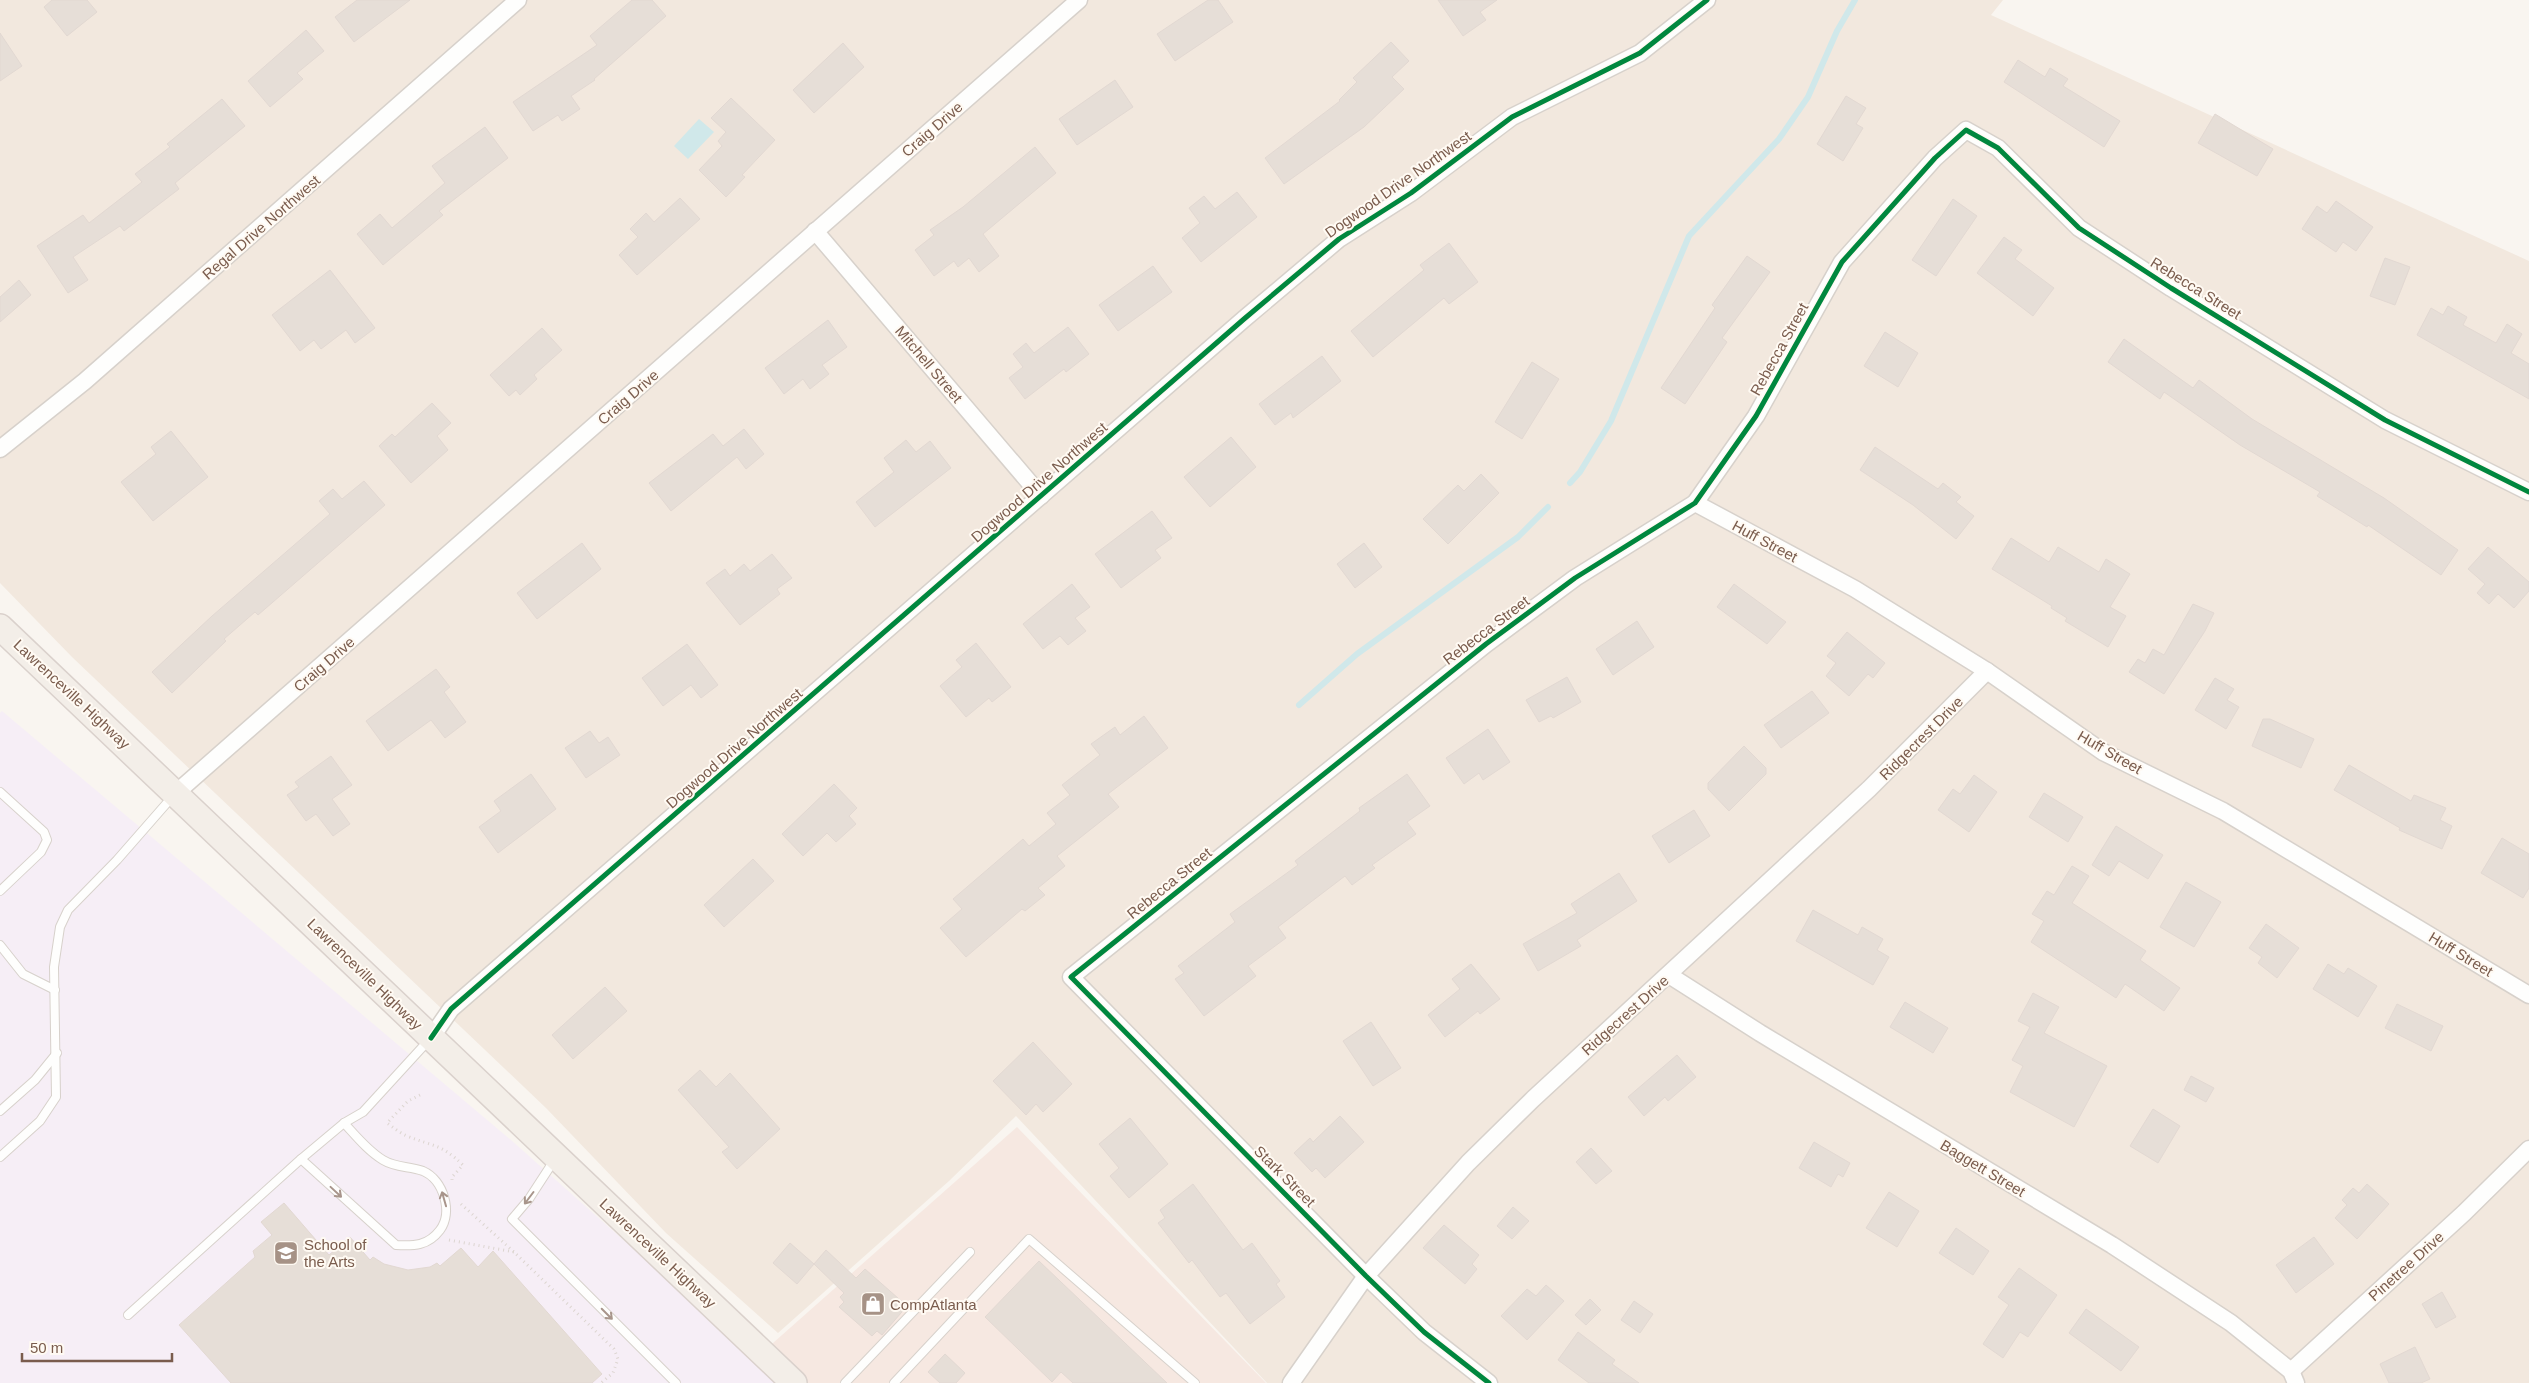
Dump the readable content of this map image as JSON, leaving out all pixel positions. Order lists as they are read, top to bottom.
{
  "streets": {
    "main road": ["Lawrenceville Highway"],
    "street": [
      "Craig Drive",
      "Dogwood Drive Northwest",
      "Regal Drive Northwest",
      "Rebecca Street",
      "Mitchell Street",
      "Huff Street",
      "Ridgecrest Drive",
      "Baggett Street",
      "Stark Street",
      "Pinetree Drive"
    ]
  },
  "crossings": [
    ["Craig Drive", "Mitchell Street"],
    ["Craig Drive", "Lawrenceville Highway"],
    ["Dogwood Drive Northwest", "Mitchell Street"],
    ["Dogwood Drive Northwest", "Lawrenceville Highway"],
    ["Rebecca Street", "Huff Street"],
    ["Rebecca Street", "Stark Street"],
    ["Huff Street", "Ridgecrest Drive"],
    ["Ridgecrest Drive", "Baggett Street"],
    ["Ridgecrest Drive", "Stark Street"],
    ["Baggett Street", "Pinetree Drive"]
  ],
  "places": {
    "school or university": ["School of the Arts"],
    "shop": ["CompAtlanta"]
  },
  "scale_bar": "50 m"
}
